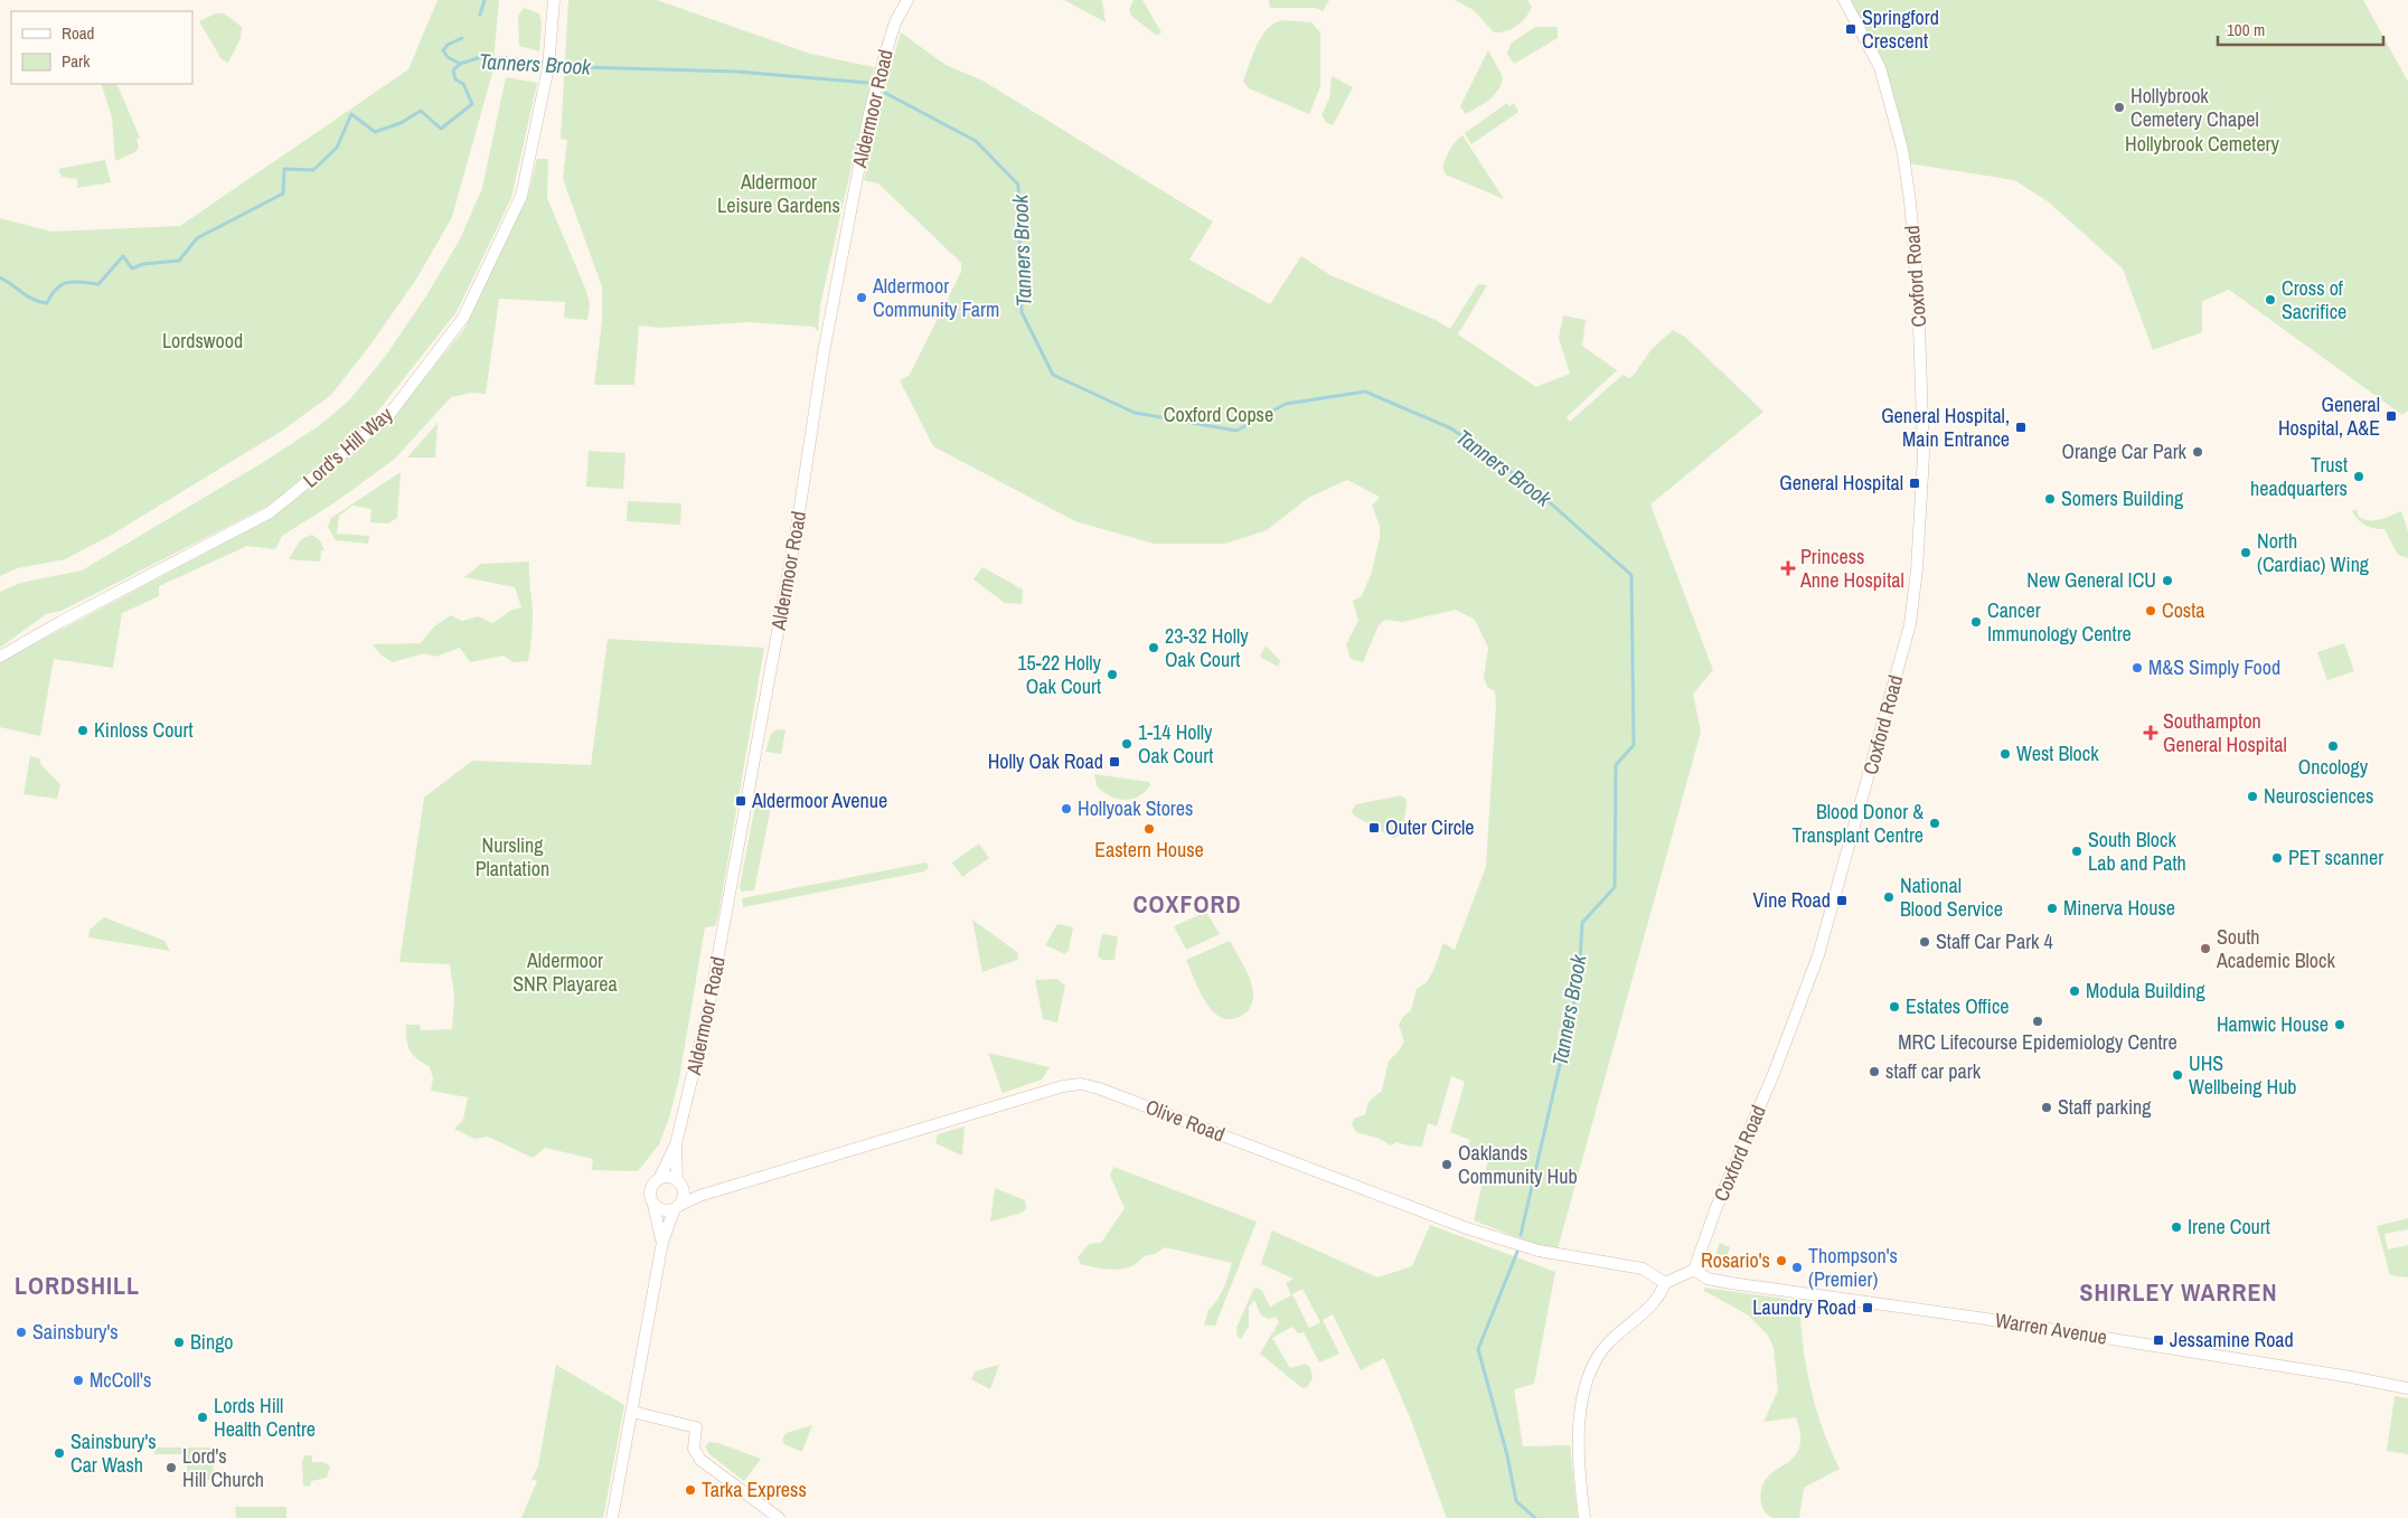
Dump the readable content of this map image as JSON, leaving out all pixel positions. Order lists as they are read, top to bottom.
{
  "streets": {
    "street": [
      "Aldermoor Road",
      "Coxford Road",
      "Lord's Hill Way",
      "Olive Road",
      "Warren Avenue"
    ]
  },
  "crossings": [
    ["Aldermoor Road", "Olive Road"],
    ["Coxford Road", "Warren Avenue"]
  ],
  "districts": ["COXFORD", "LORDSHILL", "SHIRLEY WARREN"],
  "water": ["Tanners Brook"],
  "parks": [
    "Hollybrook Cemetery",
    "Aldermoor Leisure Gardens",
    "Lordswood",
    "Coxford Copse",
    "Nursling Plantation",
    "Aldermoor SNR Playarea"
  ],
  "places": {
    "transit": [
      "Springford Crescent",
      "General Hospital, A&E",
      "General Hospital, Main Entrance",
      "General Hospital",
      "Holly Oak Road",
      "Aldermoor Avenue",
      "Outer Circle",
      "Vine Road",
      "Laundry Road",
      "Jessamine Road"
    ],
    "other": [
      "Hollybrook Cemetery Chapel",
      "Aldermoor Community Farm",
      "Cross of Sacrifice",
      "Orange Car Park",
      "Trust headquarters",
      "Somers Building",
      "North (Cardiac) Wing",
      "New General ICU",
      "Costa",
      "Cancer Immunology Centre",
      "23-32 Holly Oak Court",
      "M&S Simply Food",
      "15-22 Holly Oak Court",
      "Kinloss Court",
      "1-14 Holly Oak Court",
      "Oncology",
      "West Block",
      "Neurosciences",
      "Hollyoak Stores",
      "Blood Donor & Transplant Centre",
      "Eastern House",
      "South Block Lab and Path",
      "PET scanner",
      "National Blood Service",
      "Minerva House",
      "Staff Car Park 4",
      "South Academic Block",
      "Modula Building",
      "Estates Office",
      "MRC Lifecourse Epidemiology Centre",
      "Hamwic House",
      "staff car park",
      "UHS Wellbeing Hub",
      "Staff parking",
      "Oaklands Community Hub",
      "Irene Court",
      "Rosario's",
      "Thompson's (Premier)",
      "Sainsbury's",
      "Bingo",
      "McColl's",
      "Lords Hill Health Centre",
      "Sainsbury's Car Wash",
      "Lord's Hill Church",
      "Tarka Express"
    ],
    "health": ["Princess Anne Hospital", "Southampton General Hospital"]
  },
  "legend": ["Road", "Park"],
  "scale_bar": "100 m"
}
